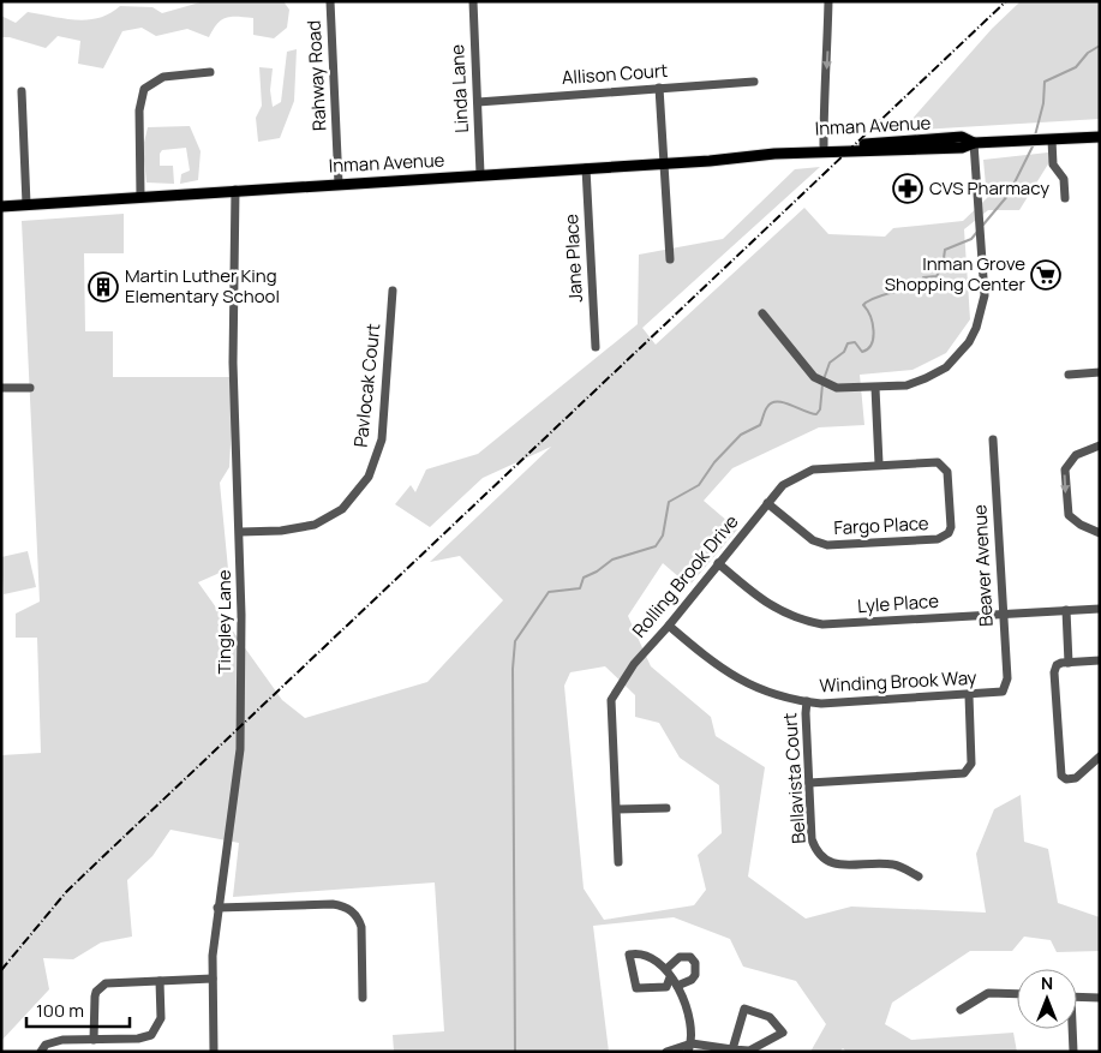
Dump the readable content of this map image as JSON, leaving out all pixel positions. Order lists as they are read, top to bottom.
{
  "streets": {
    "main road": ["Inman Avenue"],
    "street": [
      "Allison Court",
      "Rahway Road",
      "Linda Lane",
      "Jane Place",
      "Pavlocak Court",
      "Fargo Place",
      "Beaver Avenue",
      "Rolling Brook Drive",
      "Lyle Place",
      "Tingley Lane",
      "Winding Brook Way",
      "Bellavista Court"
    ]
  },
  "crossings": [
    ["Allison Court", "Linda Lane"],
    ["Rahway Road", "Inman Avenue"],
    ["Linda Lane", "Inman Avenue"],
    ["Inman Avenue", "Jane Place"],
    ["Inman Avenue", "Tingley Lane"],
    ["Pavlocak Court", "Tingley Lane"],
    ["Fargo Place", "Rolling Brook Drive"],
    ["Beaver Avenue", "Lyle Place"],
    ["Beaver Avenue", "Winding Brook Way"],
    ["Rolling Brook Drive", "Lyle Place"],
    ["Rolling Brook Drive", "Winding Brook Way"],
    ["Winding Brook Way", "Bellavista Court"]
  ],
  "places": {
    "pharmacy": ["CVS Pharmacy"],
    "supermarket": ["Inman Grove Shopping Center"],
    "building": ["Martin Luther King Elementary School"]
  },
  "scale_bar": "100 m",
  "north": "top"
}
